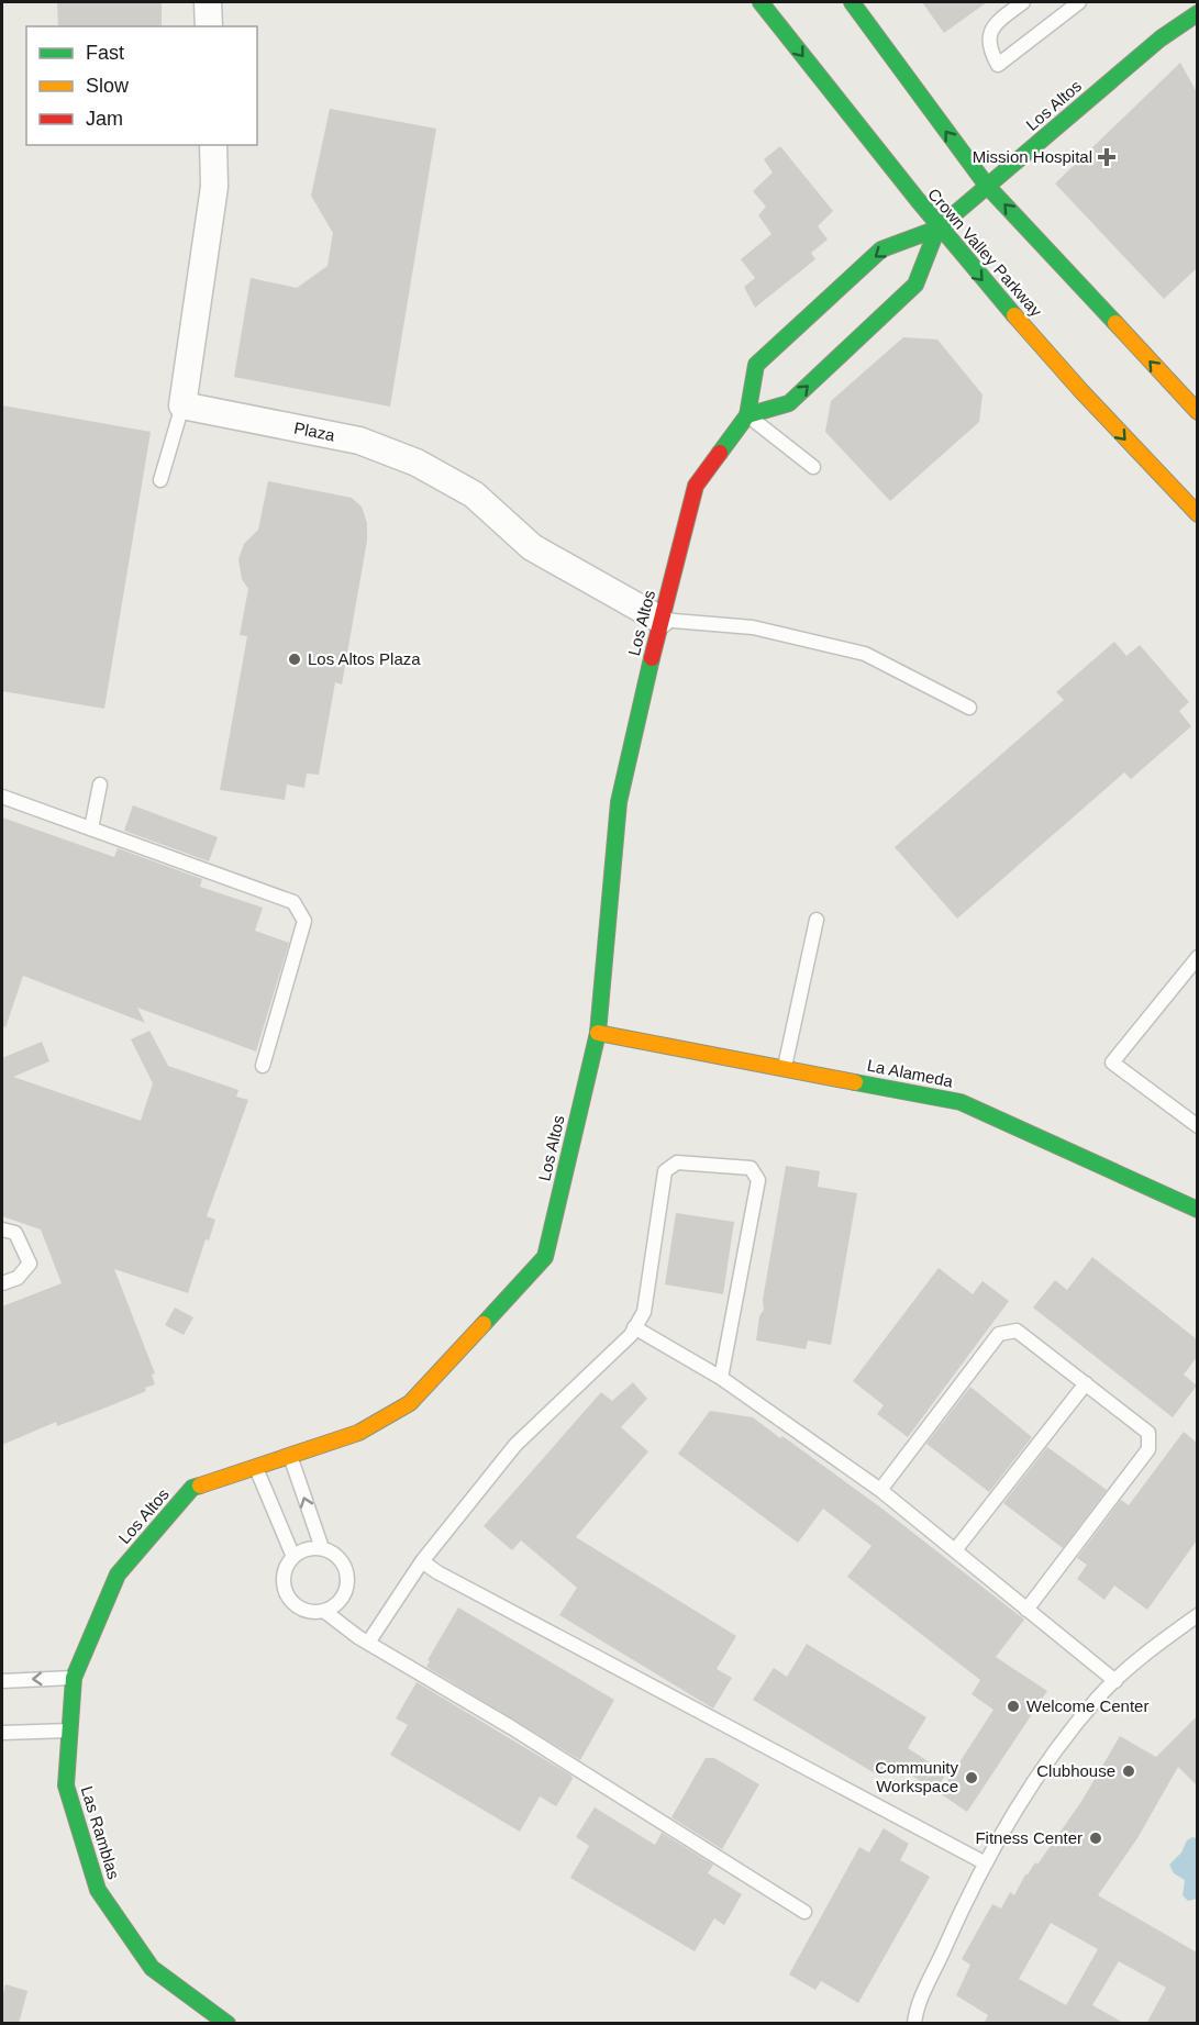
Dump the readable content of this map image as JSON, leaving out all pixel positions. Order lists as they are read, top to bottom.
{
  "streets": {
    "street": [
      "Los Altos",
      "Crown Valley Parkway",
      "Plaza",
      "La Alameda",
      "Las Ramblas"
    ]
  },
  "crossings": [
    ["Los Altos", "Crown Valley Parkway"],
    ["Los Altos", "Plaza"],
    ["Los Altos", "La Alameda"],
    ["Los Altos", "Las Ramblas"]
  ],
  "places": {
    "health": ["Mission Hospital"],
    "other": [
      "Los Altos Plaza",
      "Welcome Center",
      "Clubhouse",
      "Community Workspace",
      "Fitness Center"
    ]
  },
  "legend": ["Fast", "Slow", "Jam"]
}
